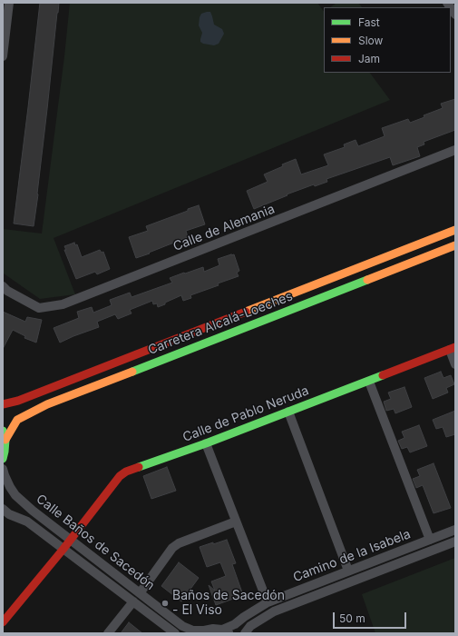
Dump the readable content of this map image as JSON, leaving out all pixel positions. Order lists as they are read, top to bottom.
{
  "streets": {
    "main road": ["Carretera Alcalá-Loeches", "Calle de Pablo Neruda"],
    "street": ["Calle de Alemania", "Calle Baños de Sacedón", "Camino de la Isabela"]
  },
  "crossings": [
    ["Calle de Pablo Neruda", "Calle Baños de Sacedón"],
    ["Calle Baños de Sacedón", "Camino de la Isabela"]
  ],
  "places": ["Baños de Sacedón - El Viso"],
  "legend": ["Fast", "Slow", "Jam"],
  "scale_bar": "50 m"
}
